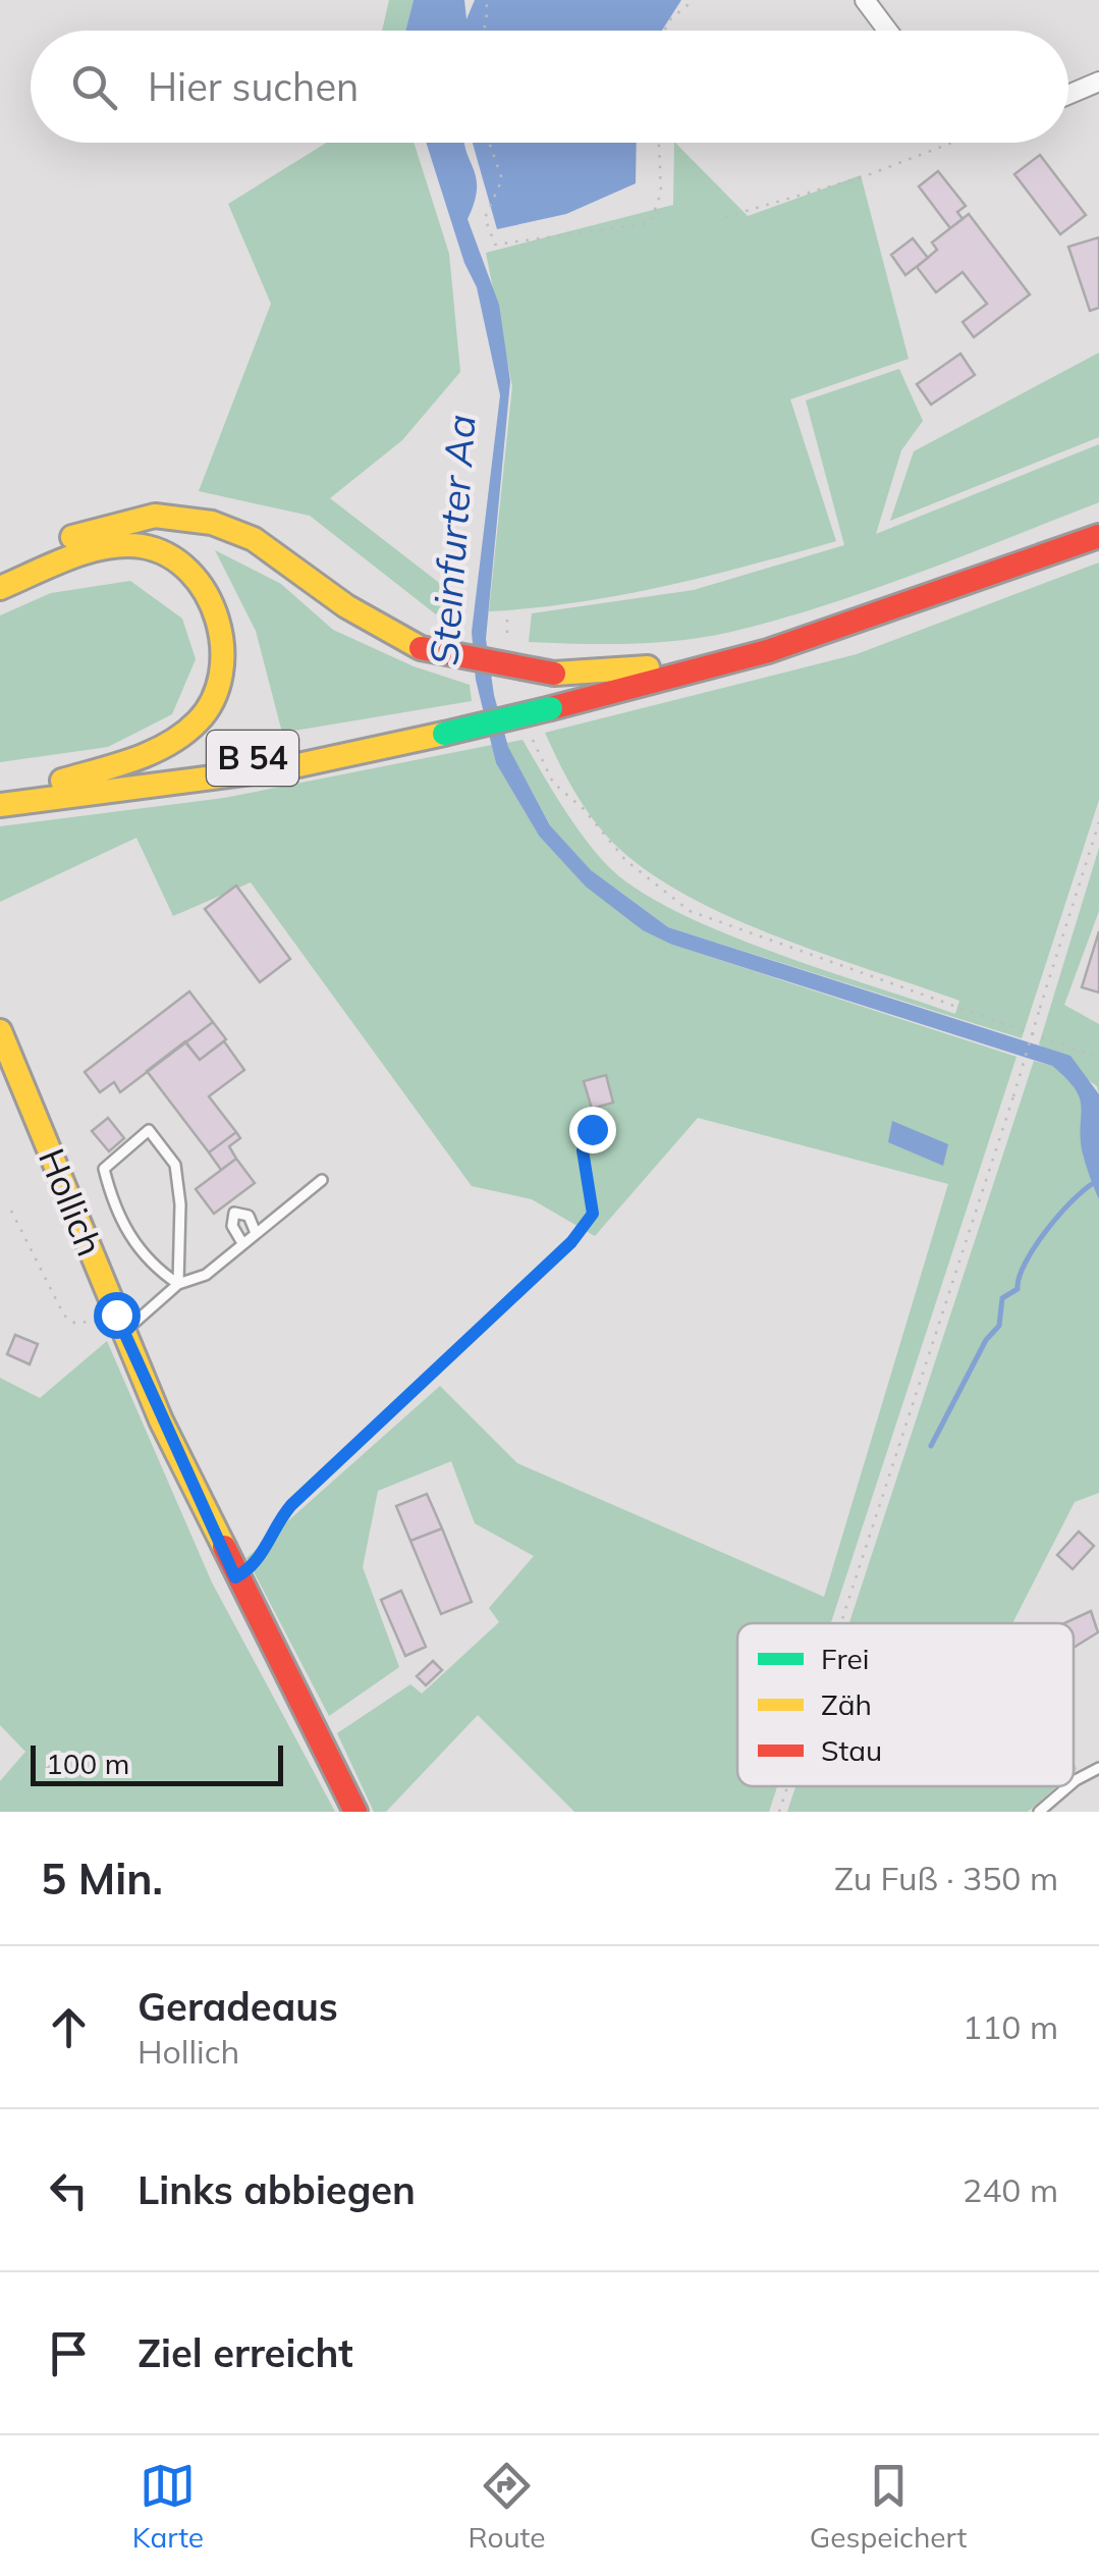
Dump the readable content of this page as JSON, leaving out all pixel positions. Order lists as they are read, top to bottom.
{
  "streets": {
    "main road": ["B 54", "Hollich"]
  },
  "water": ["Steinfurter Aa"],
  "legend": ["Frei", "Zäh", "Stau"],
  "scale_bar": "100 m",
  "page": {
    "search": "Hier suchen",
    "scale": "100 m",
    "heading": ["5 Min.", "Zu Fuß · 350 m"],
    "list": [
      ["Geradeaus", "Hollich", "110 m"],
      ["Links abbiegen", "240 m"],
      "Ziel erreicht"
    ],
    "nav": ["Karte", "Route", "Gespeichert"]
  }
}
